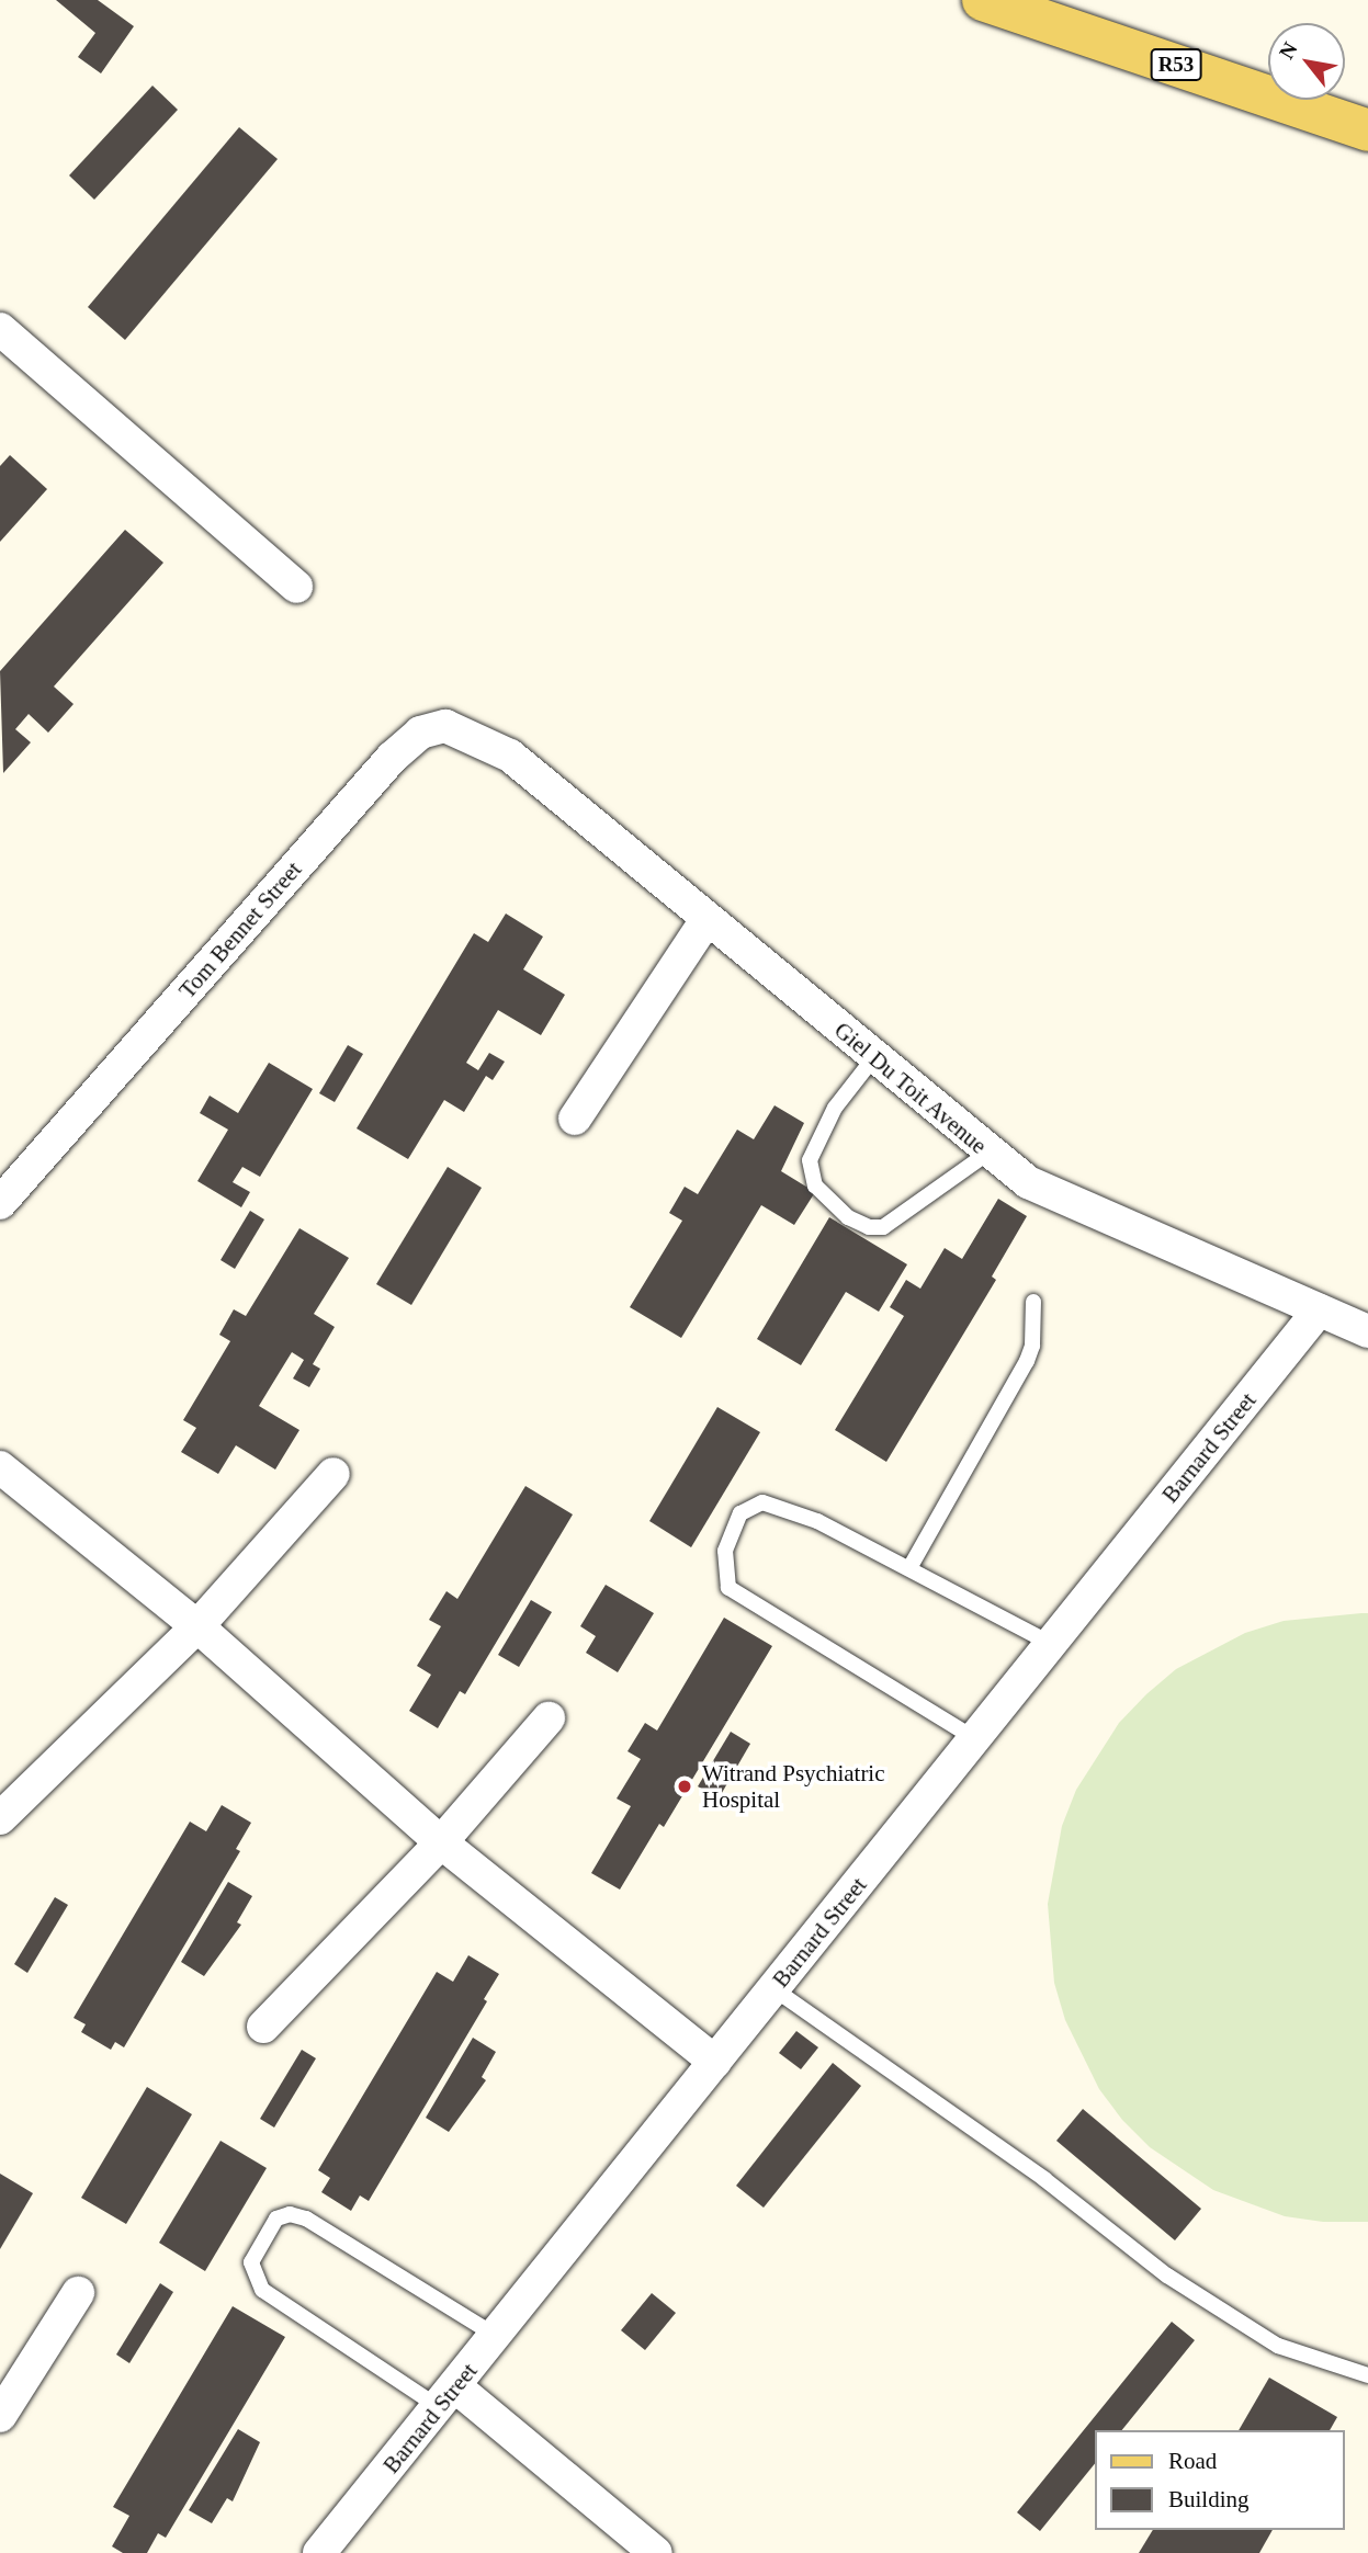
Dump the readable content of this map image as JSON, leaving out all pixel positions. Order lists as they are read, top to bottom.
{
  "streets": {
    "main road": ["R53"],
    "street": ["Tom Bennet Street", "Giel Du Toit Avenue", "Barnard Street"]
  },
  "crossings": [
    ["Tom Bennet Street", "Giel Du Toit Avenue"],
    ["Giel Du Toit Avenue", "Barnard Street"]
  ],
  "places": ["Witrand Psychiatric Hospital"],
  "legend": ["Road", "Building"],
  "north": "top left"
}
